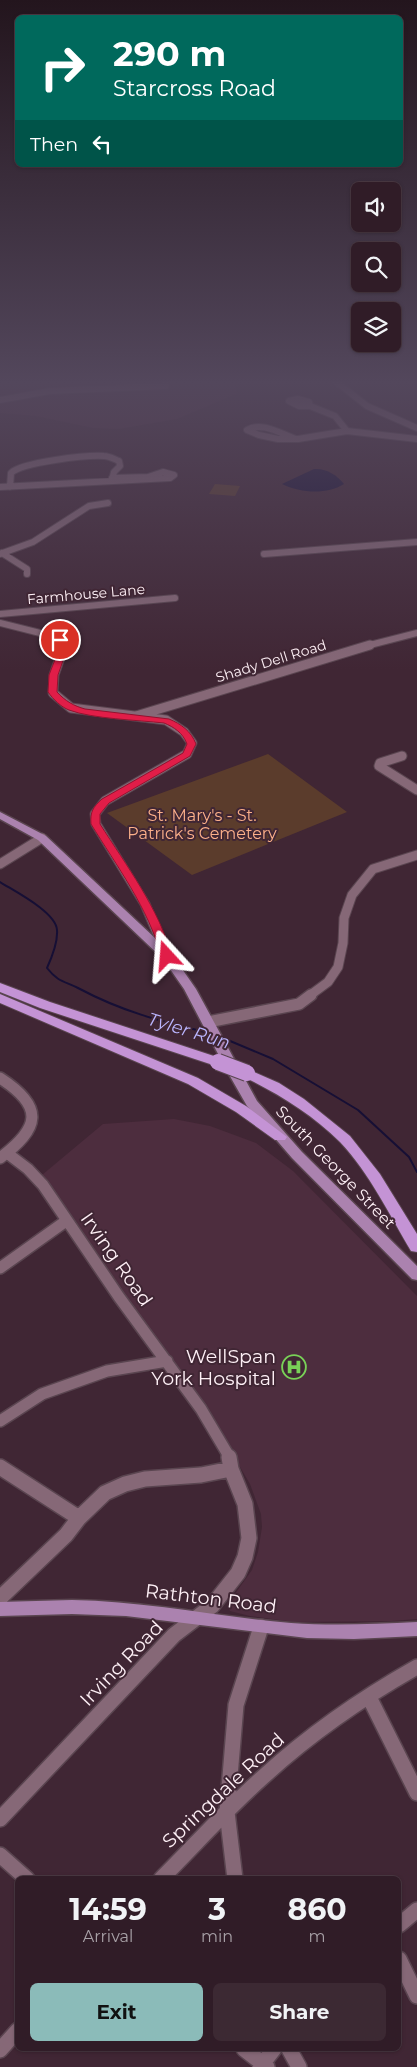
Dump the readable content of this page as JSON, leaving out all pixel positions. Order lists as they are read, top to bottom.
{
  "streets": {
    "main road": ["South George Street", "Rathton Road"],
    "street": [
      "Farmhouse Lane",
      "Shady Dell Road",
      "Irving Road",
      "Springdale Road"
    ]
  },
  "crossings": [
    ["Irving Road", "Rathton Road"]
  ],
  "water": ["Tyler Run"],
  "parks": ["St. Mary's - St. Patrick's Cemetery"],
  "places": {
    "hospital": ["WellSpan York Hospital"]
  },
  "page": {
    "turn": ["290 m", "Starcross Road"],
    "then": "Then",
    "eta": [
      "14:59",
      "Arrival",
      "3",
      "min",
      "860",
      "m"
    ],
    "buttons": ["Exit", "Share"]
  }
}
